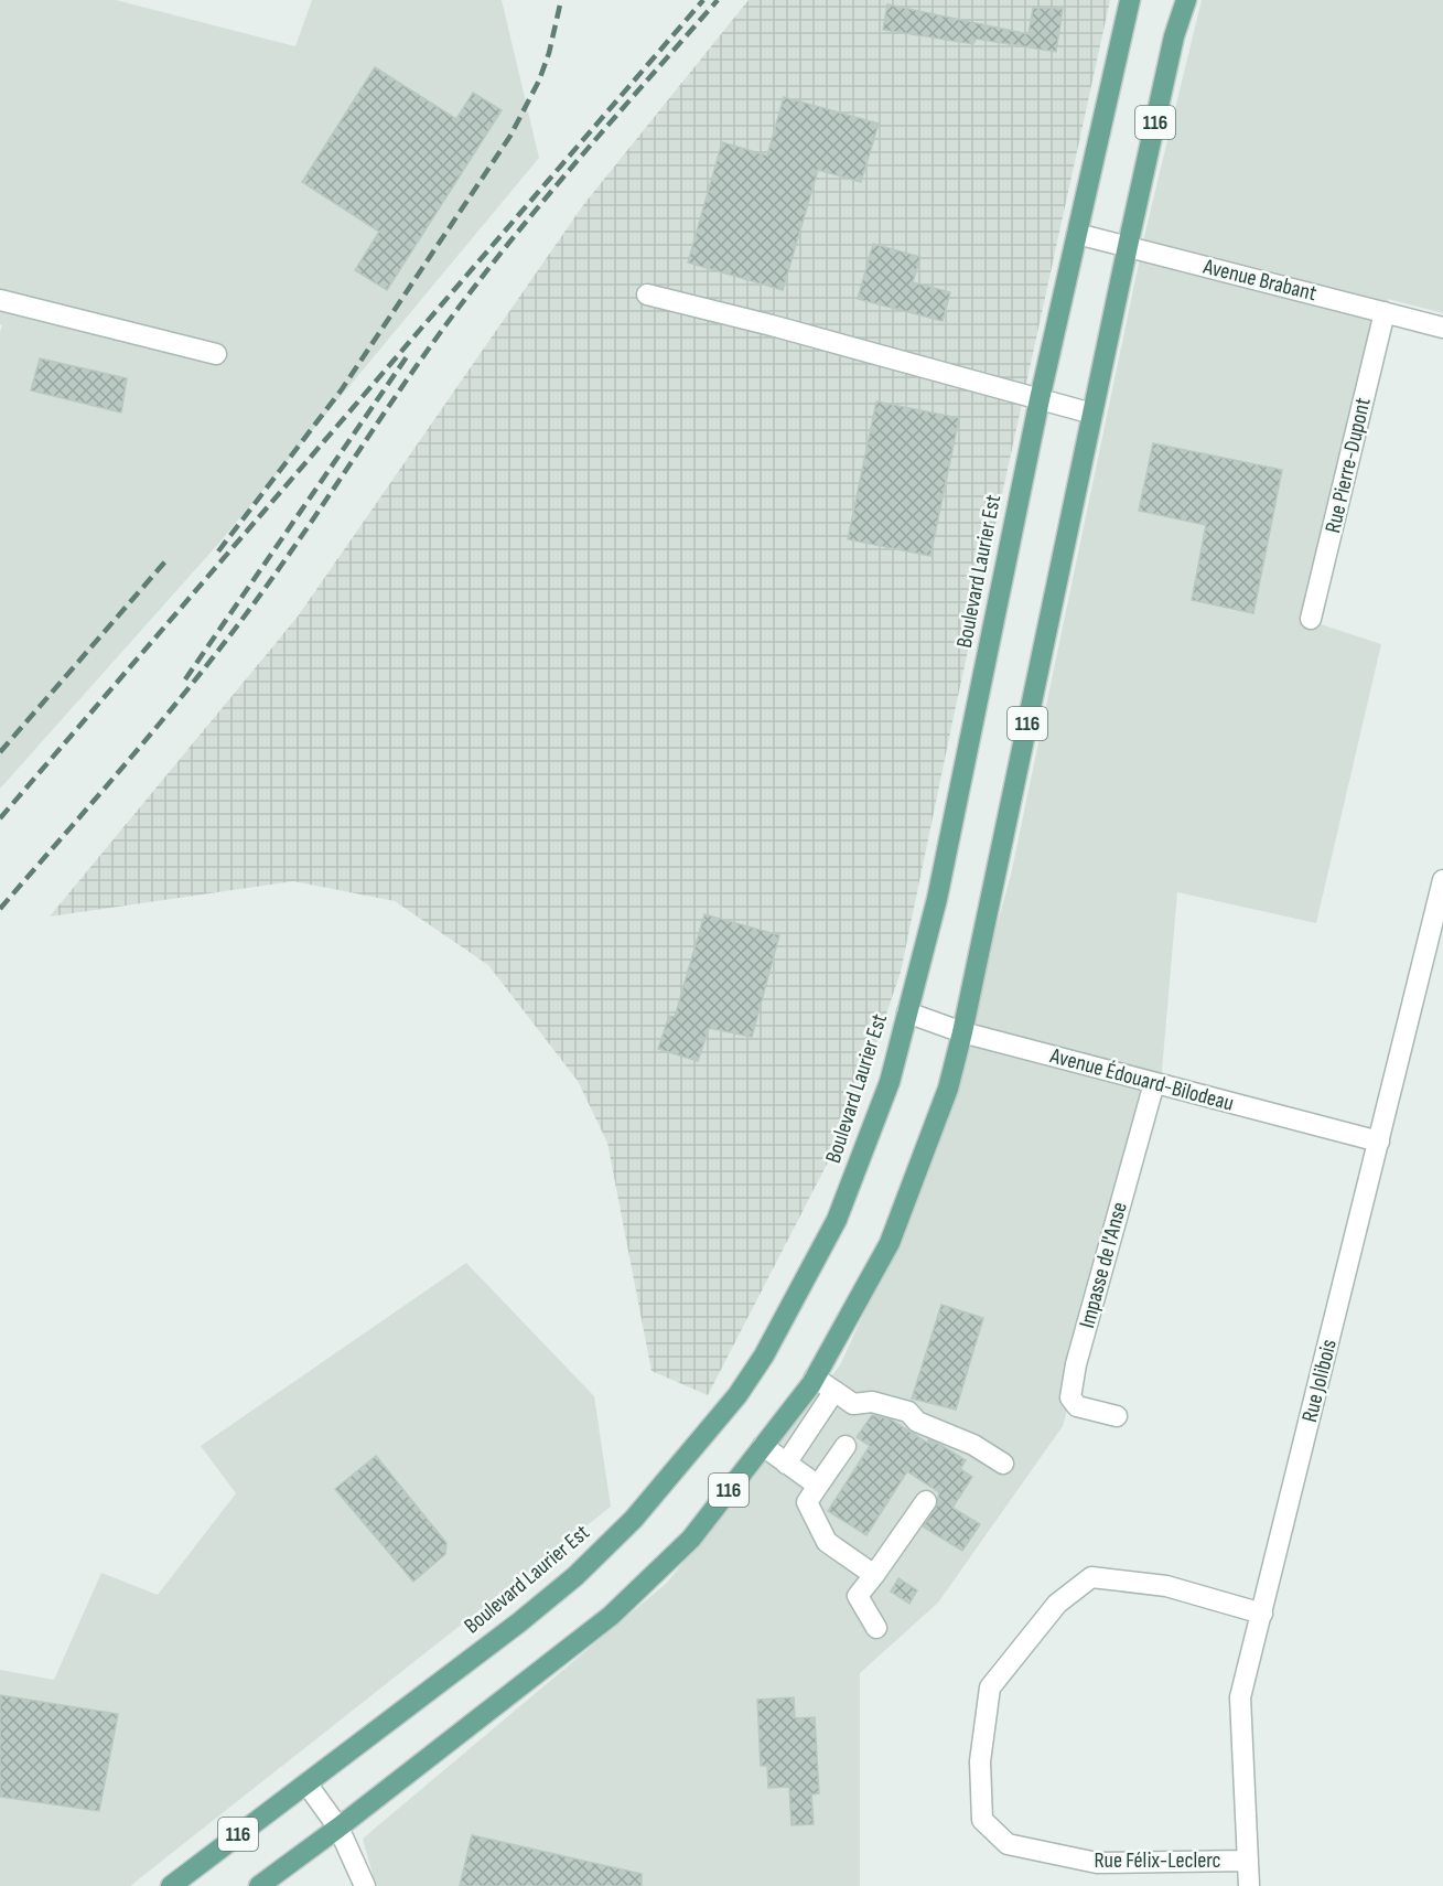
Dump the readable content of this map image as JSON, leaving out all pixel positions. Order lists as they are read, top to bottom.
{
  "streets": {
    "main road": ["116", "Boulevard Laurier Est"],
    "street": [
      "Avenue Brabant",
      "Rue Pierre-Dupont",
      "Avenue Édouard-Bilodeau",
      "Impasse de l'Anse",
      "Rue Jolibois",
      "Rue Félix-Leclerc"
    ]
  },
  "crossings": [
    ["116", "Avenue Brabant"],
    ["116", "Avenue Édouard-Bilodeau"],
    ["Avenue Brabant", "Rue Pierre-Dupont"],
    ["Avenue Brabant", "Boulevard Laurier Est"],
    ["Boulevard Laurier Est", "Avenue Édouard-Bilodeau"],
    ["Avenue Édouard-Bilodeau", "Impasse de l'Anse"],
    ["Avenue Édouard-Bilodeau", "Rue Jolibois"],
    ["Rue Jolibois", "Rue Félix-Leclerc"]
  ]
}
